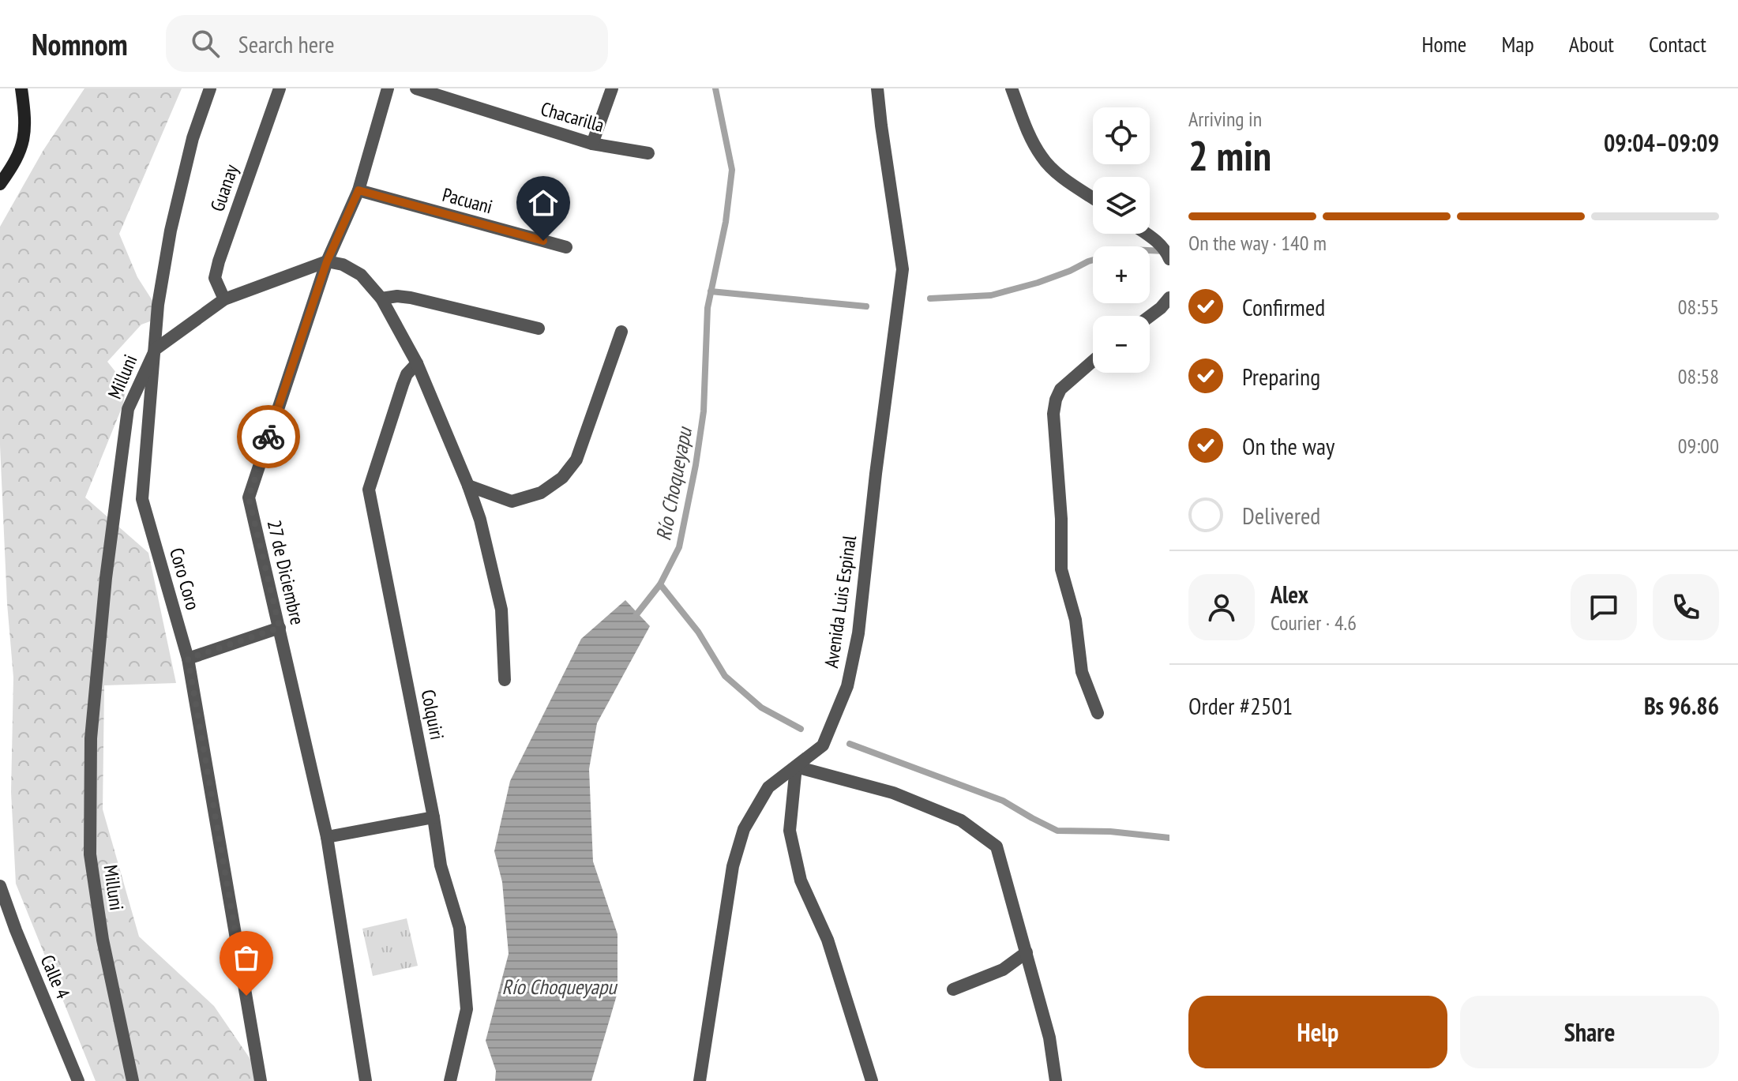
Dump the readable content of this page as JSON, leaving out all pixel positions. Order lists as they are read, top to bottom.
{
  "streets": {
    "street": [
      "Chacarilla",
      "Guanay",
      "Pacuani",
      "Milluni",
      "27 de Diciembre",
      "Coro Coro",
      "Avenida Luis Espinal",
      "Colquiri",
      "Calle 4"
    ]
  },
  "crossings": [
    ["Guanay", "Milluni"],
    ["Pacuani", "27 de Diciembre"],
    ["Milluni", "27 de Diciembre"],
    ["Milluni", "Coro Coro"]
  ],
  "water": ["Río Choqueyapu"],
  "page": {
    "header": "Nomnom",
    "search": "Search here",
    "nav": [
      "Home",
      "Map",
      "About",
      "Contact"
    ],
    "heading": ["2 min", "Arriving in", "09:04–09:09"],
    "panel": [
      "Alex",
      "Courier · 4.6",
      "Order #2501",
      "Bs 96.86"
    ],
    "map_buttons": ["+", "−"],
    "bar": "On the way · 140 m",
    "list": [
      ["Confirmed", "08:55"],
      ["Preparing", "08:58"],
      ["On the way", "09:00"],
      "Delivered"
    ],
    "buttons": ["Help", "Share"]
  }
}
